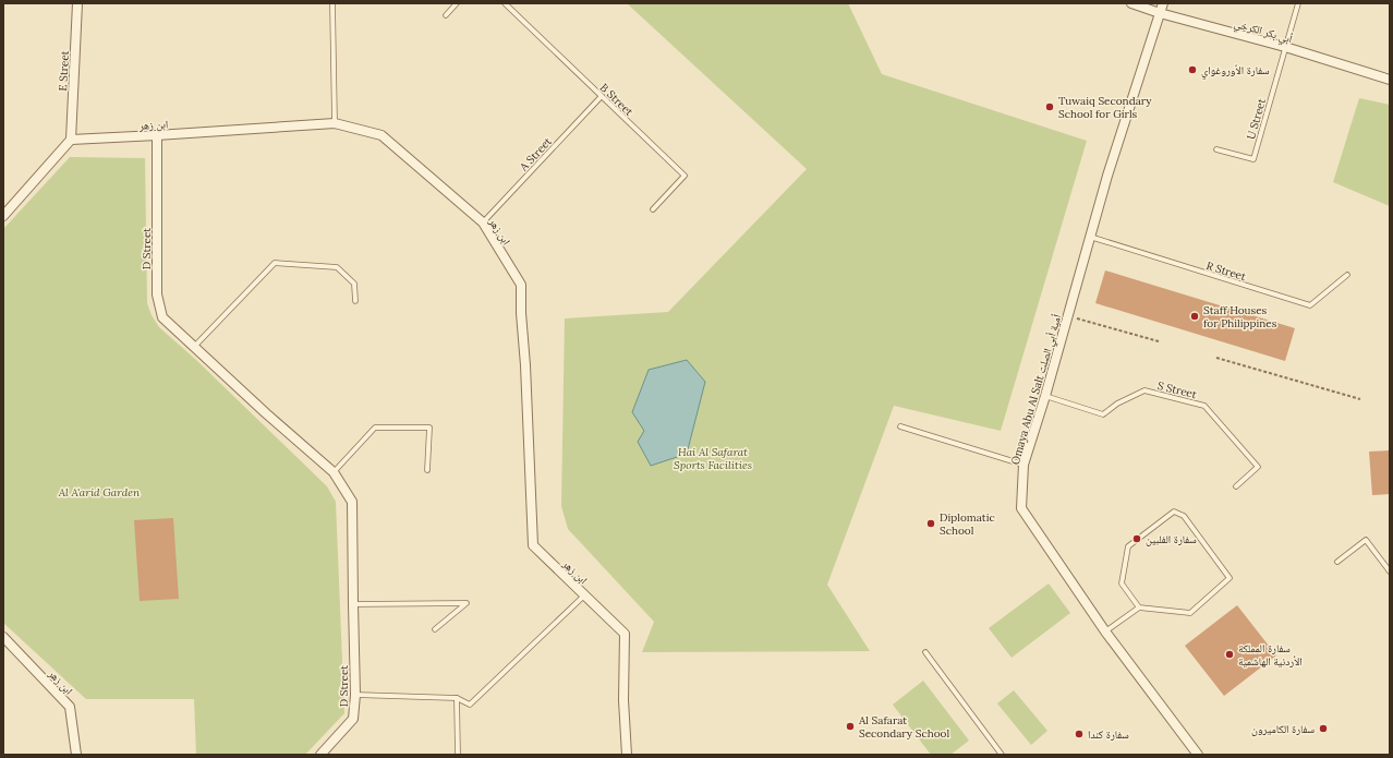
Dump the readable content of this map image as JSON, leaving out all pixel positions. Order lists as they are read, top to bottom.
{
  "streets": {
    "street": [
      "أبي بكر الكرخي",
      "E Street",
      "ابن زهر",
      "D Street",
      "Omaya Abu Al Salt أمية أبي الصلت"
    ],
    "lane": [
      "B Street",
      "U Street",
      "A Street",
      "R Street",
      "S Street"
    ]
  },
  "crossings": [
    ["أبي بكر الكرخي", "U Street"],
    ["أبي بكر الكرخي", "Omaya Abu Al Salt أمية أبي الصلت"],
    ["E Street", "ابن زهر"],
    ["B Street", "A Street"],
    ["ابن زهر", "A Street"],
    ["ابن زهر", "D Street"],
    ["R Street", "Omaya Abu Al Salt أمية أبي الصلت"],
    ["Omaya Abu Al Salt أمية أبي الصلت", "S Street"]
  ],
  "parks": ["Hai Al Safarat Sports Facilities", "Al A'arid Garden"],
  "places": [
    "سفارة الأوروغواي",
    "Tuwaiq Secondary School for Girls",
    "Staff Houses for Philippines",
    "Diplomatic School",
    "سفارة الفلبين",
    "سفارة المملكة الأردنية الهاشمية",
    "Al Safarat Secondary School",
    "سفارة الكاميرون",
    "سفارة كندا"
  ]
}
